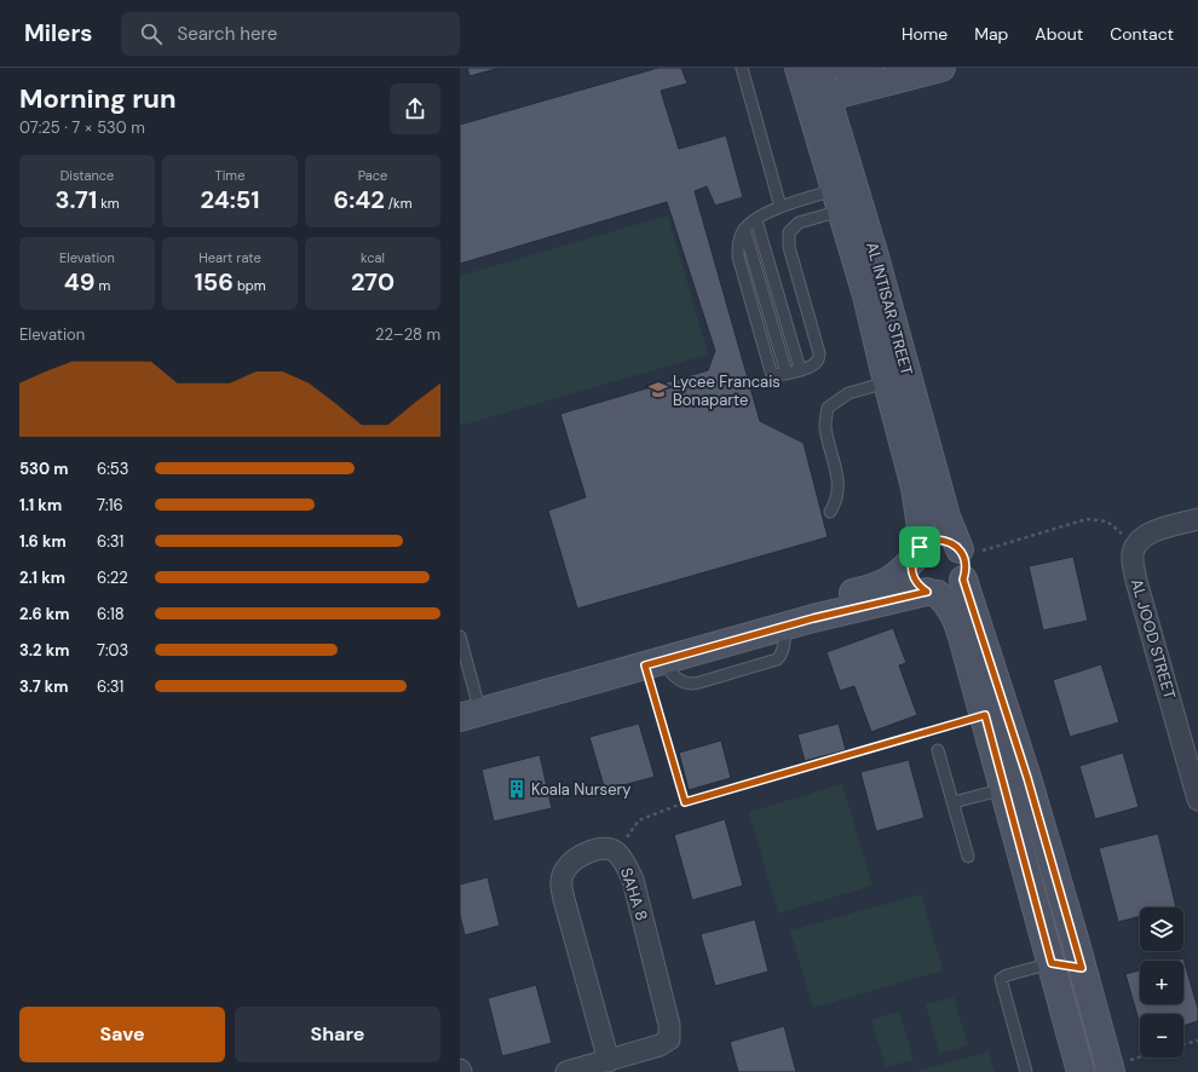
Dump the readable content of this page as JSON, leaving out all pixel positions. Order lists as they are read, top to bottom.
{
  "streets": {
    "street": ["AL INTISAR STREET", "AL JOOD STREET", "SAHA 8"]
  },
  "places": {
    "school or university": ["Lycee Francais Bonaparte"],
    "building": ["Koala Nursery"]
  },
  "page": {
    "header": "Milers",
    "search": "Search here",
    "nav": [
      "Home",
      "Map",
      "About",
      "Contact"
    ],
    "heading": ["Morning run", "07:25 · 7 × 530 m"],
    "stats": [
      ["Distance", "3.71 km"],
      ["Time", "24:51"],
      ["Pace", "6:42 /km"],
      ["Elevation", "49 m"],
      ["Heart rate", "156 bpm"],
      ["kcal", "270"]
    ],
    "chart": ["Elevation", "22–28 m"],
    "list": [
      {
        "name": "530 m",
        "note": "6:53"
      },
      {
        "name": "1.1 km",
        "note": "7:16"
      },
      {
        "name": "1.6 km",
        "note": "6:31"
      },
      {
        "name": "2.1 km",
        "note": "6:22"
      },
      {
        "name": "2.6 km",
        "note": "6:18"
      },
      {
        "name": "3.2 km",
        "note": "7:03"
      },
      {
        "name": "3.7 km",
        "note": "6:31"
      }
    ],
    "map_buttons": ["+", "−"],
    "buttons": ["Save", "Share"]
  }
}
